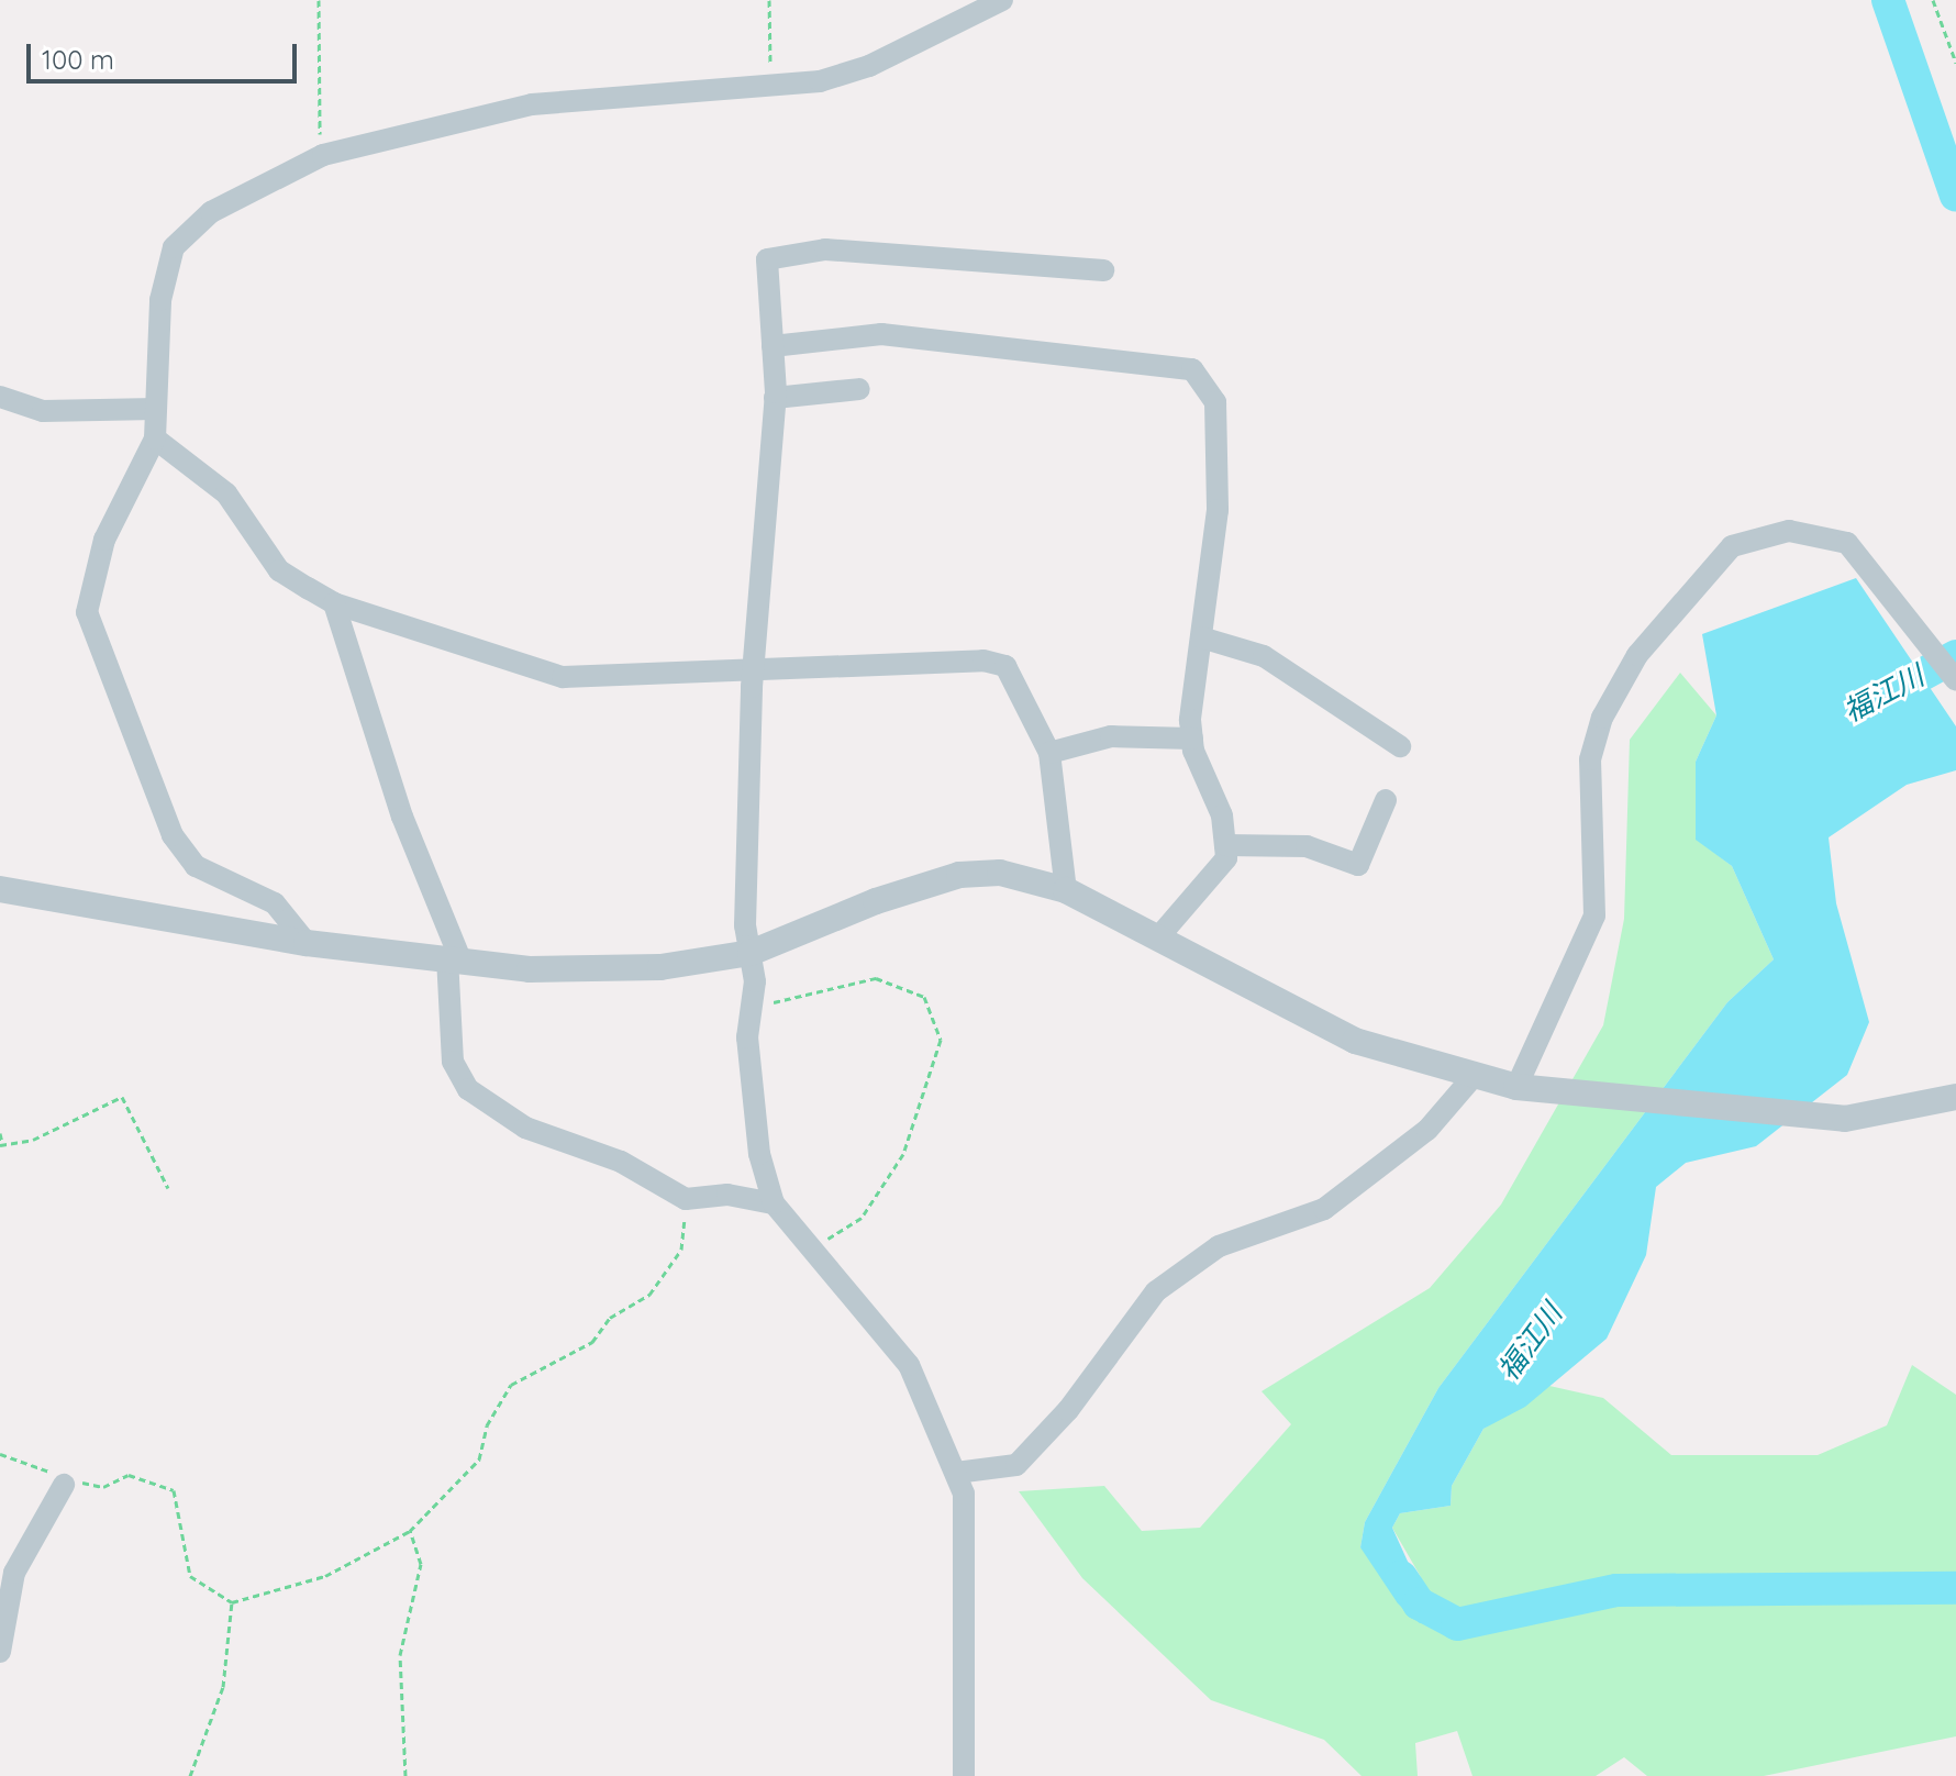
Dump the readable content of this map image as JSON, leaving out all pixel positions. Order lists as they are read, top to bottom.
{
  "water": ["福江川"],
  "scale_bar": "100 m"
}
